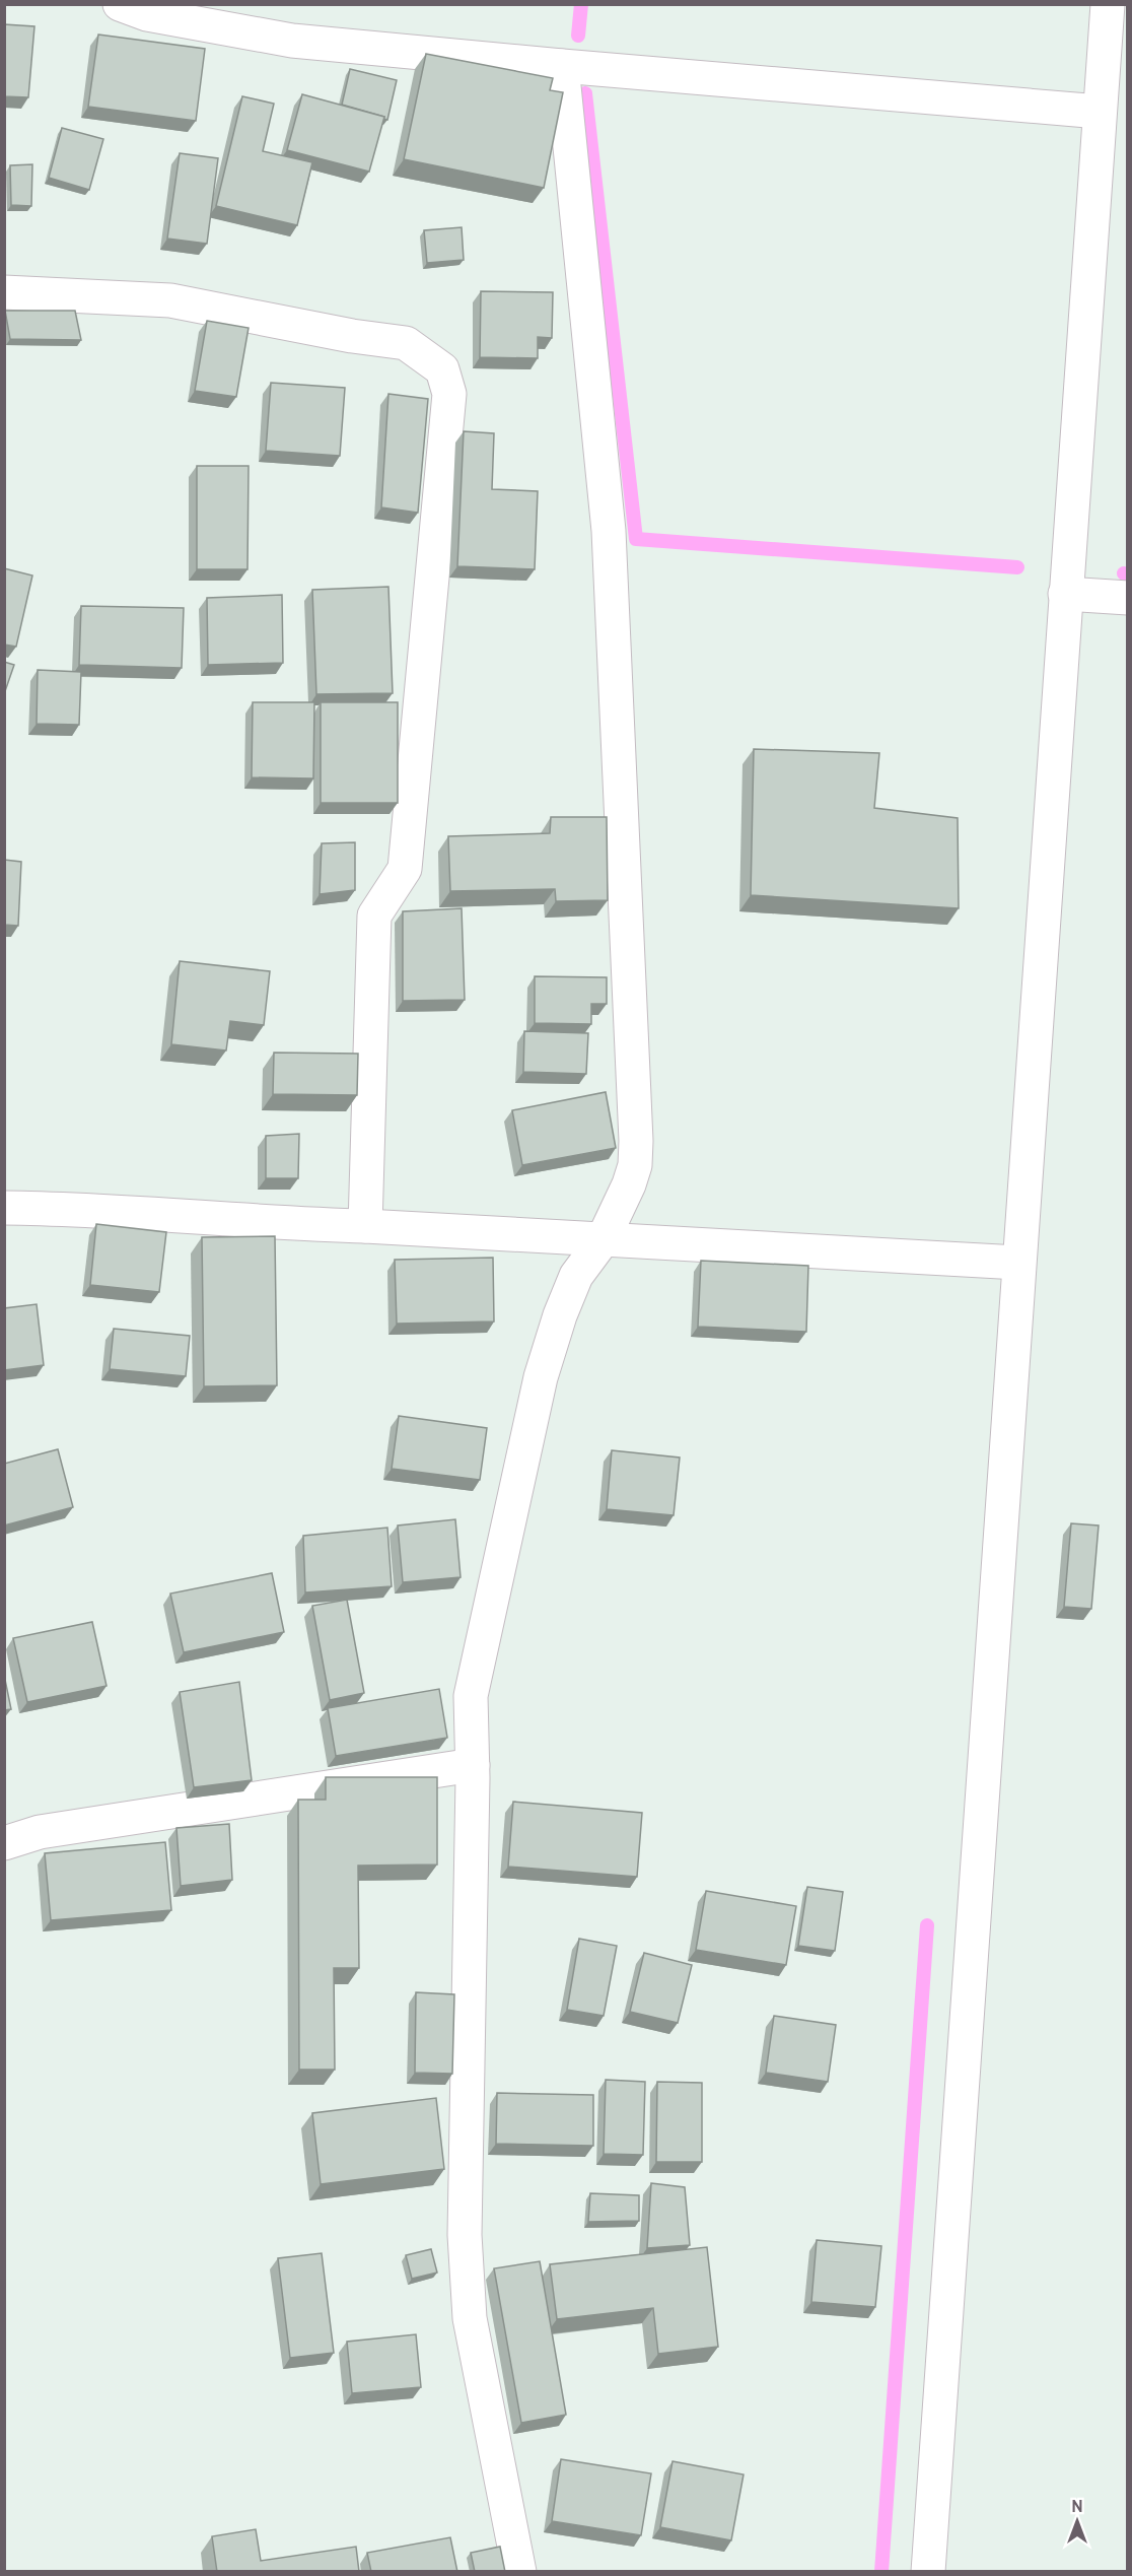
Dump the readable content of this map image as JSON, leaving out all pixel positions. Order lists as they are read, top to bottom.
{
  "north": "top"
}
